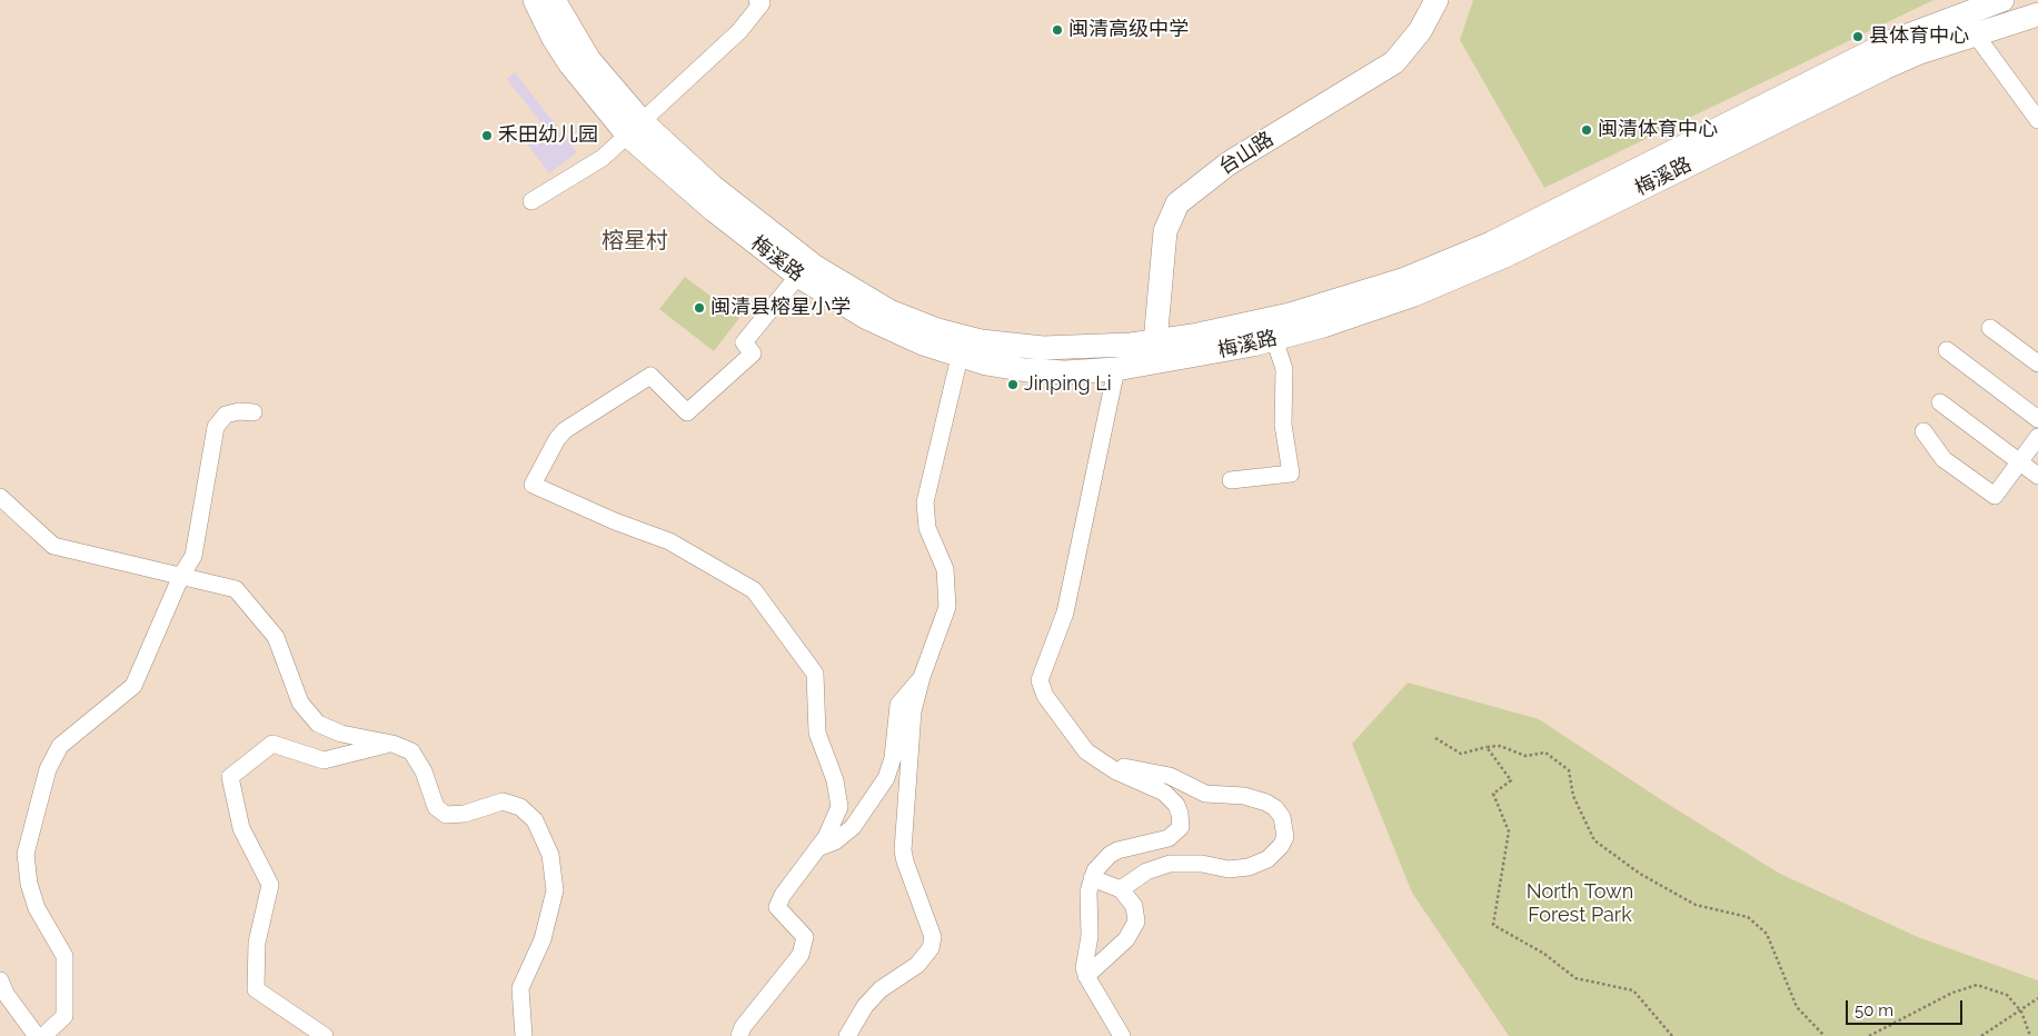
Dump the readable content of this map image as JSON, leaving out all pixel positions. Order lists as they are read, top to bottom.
{
  "streets": {
    "main road": ["台山路", "梅溪路"]
  },
  "crossings": [
    ["台山路", "梅溪路"]
  ],
  "districts": ["榕星村"],
  "parks": ["North Town Forest Park"],
  "places": [
    "闽清高级中学",
    "县体育中心",
    "闽清体育中心",
    "禾田幼儿园",
    "闽清县榕星小学",
    "Jinping Li"
  ],
  "scale_bar": "50 m"
}
